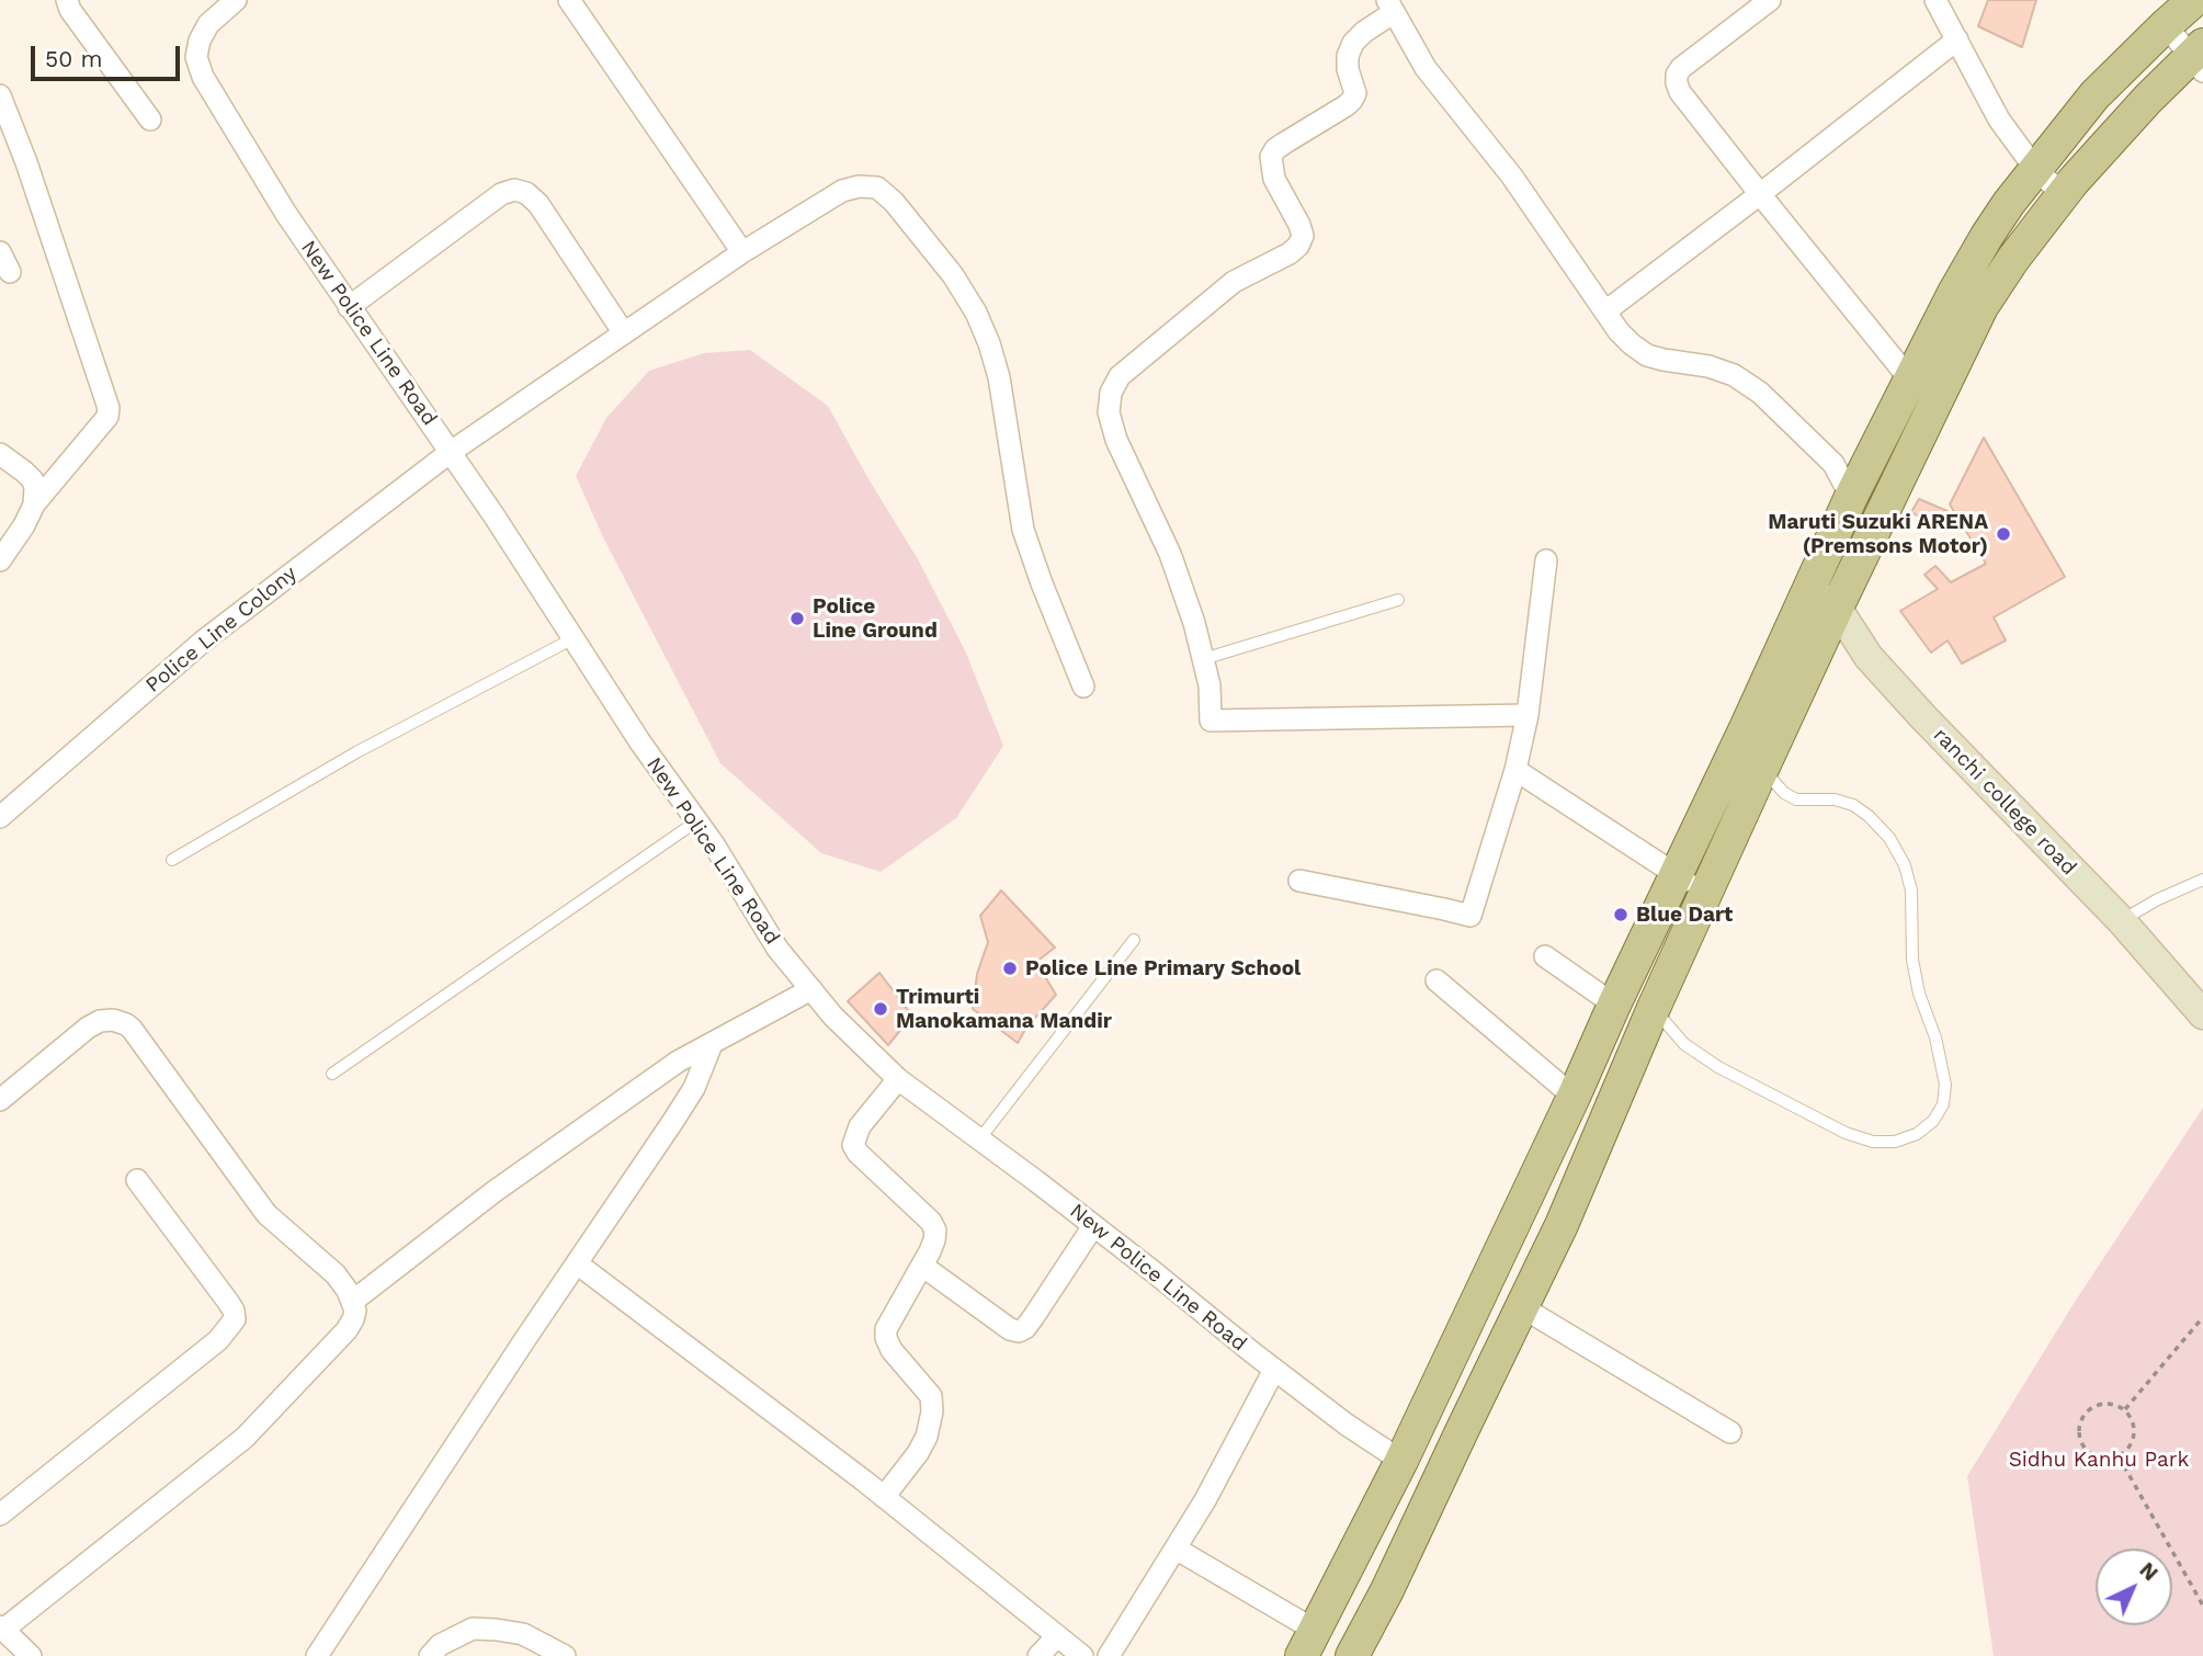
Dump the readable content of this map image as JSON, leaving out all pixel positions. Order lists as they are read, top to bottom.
{
  "streets": {
    "street": ["New Police Line Road", "Police Line Colony", "ranchi college road"]
  },
  "crossings": [
    ["New Police Line Road", "Police Line Colony"]
  ],
  "parks": ["Sidhu Kanhu Park"],
  "places": [
    "Maruti Suzuki ARENA (Premsons Motor)",
    "Police Line Ground",
    "Blue Dart",
    "Police Line Primary School",
    "Trimurti Manokamana Mandir"
  ],
  "scale_bar": "50 m",
  "north": "top right"
}
